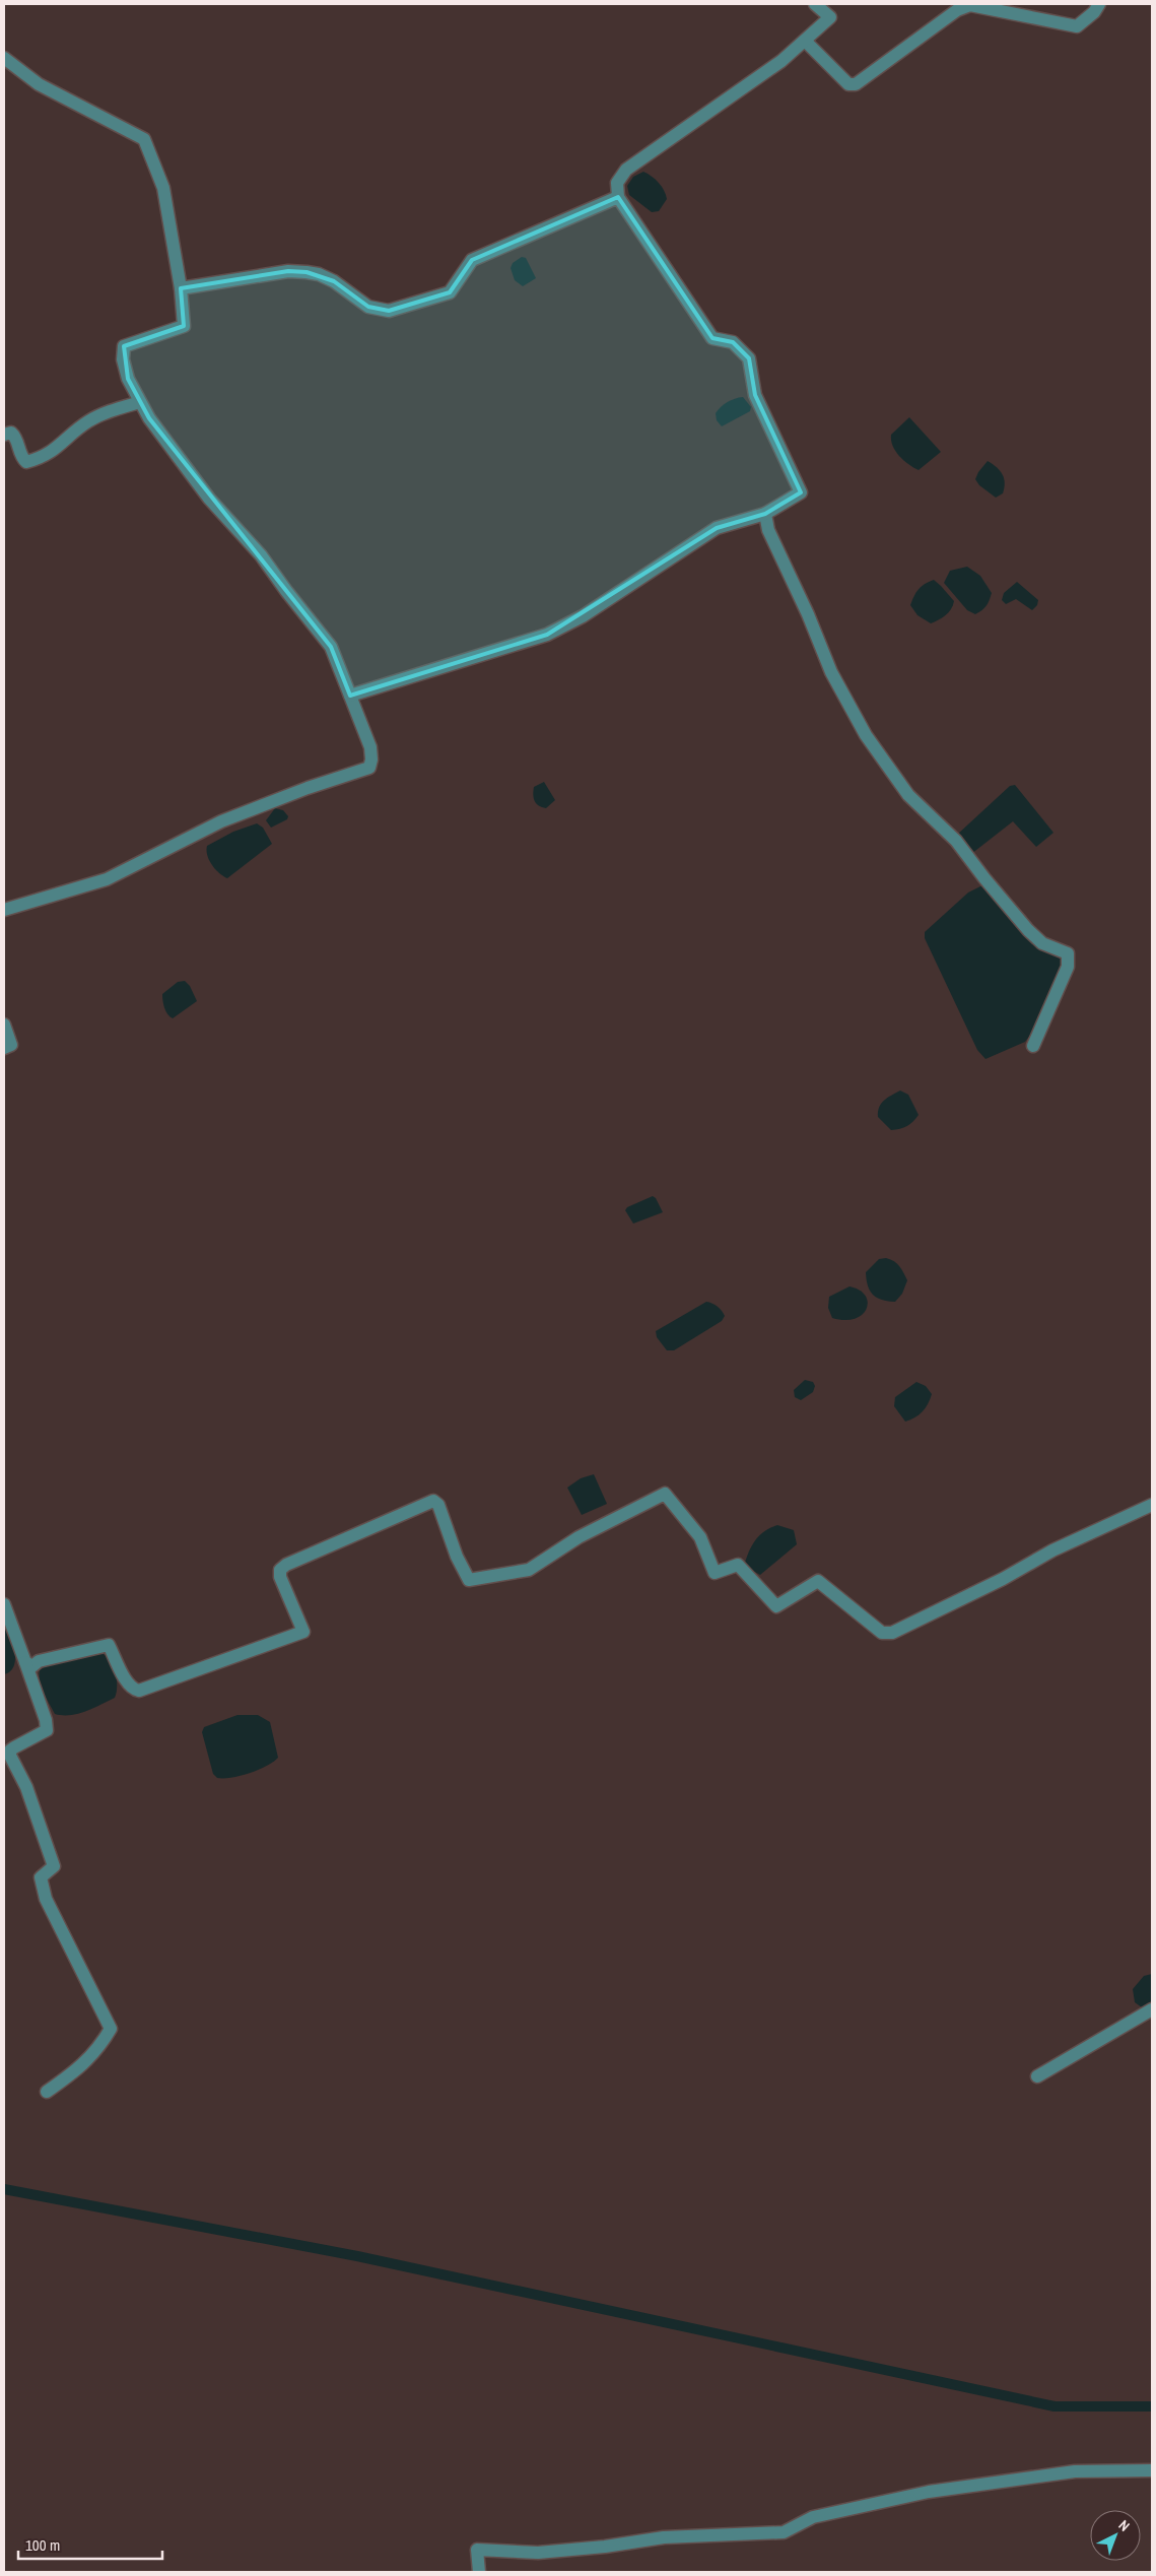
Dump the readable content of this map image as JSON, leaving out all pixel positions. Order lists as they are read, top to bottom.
{
  "scale_bar": "100 m",
  "north": "top right"
}
